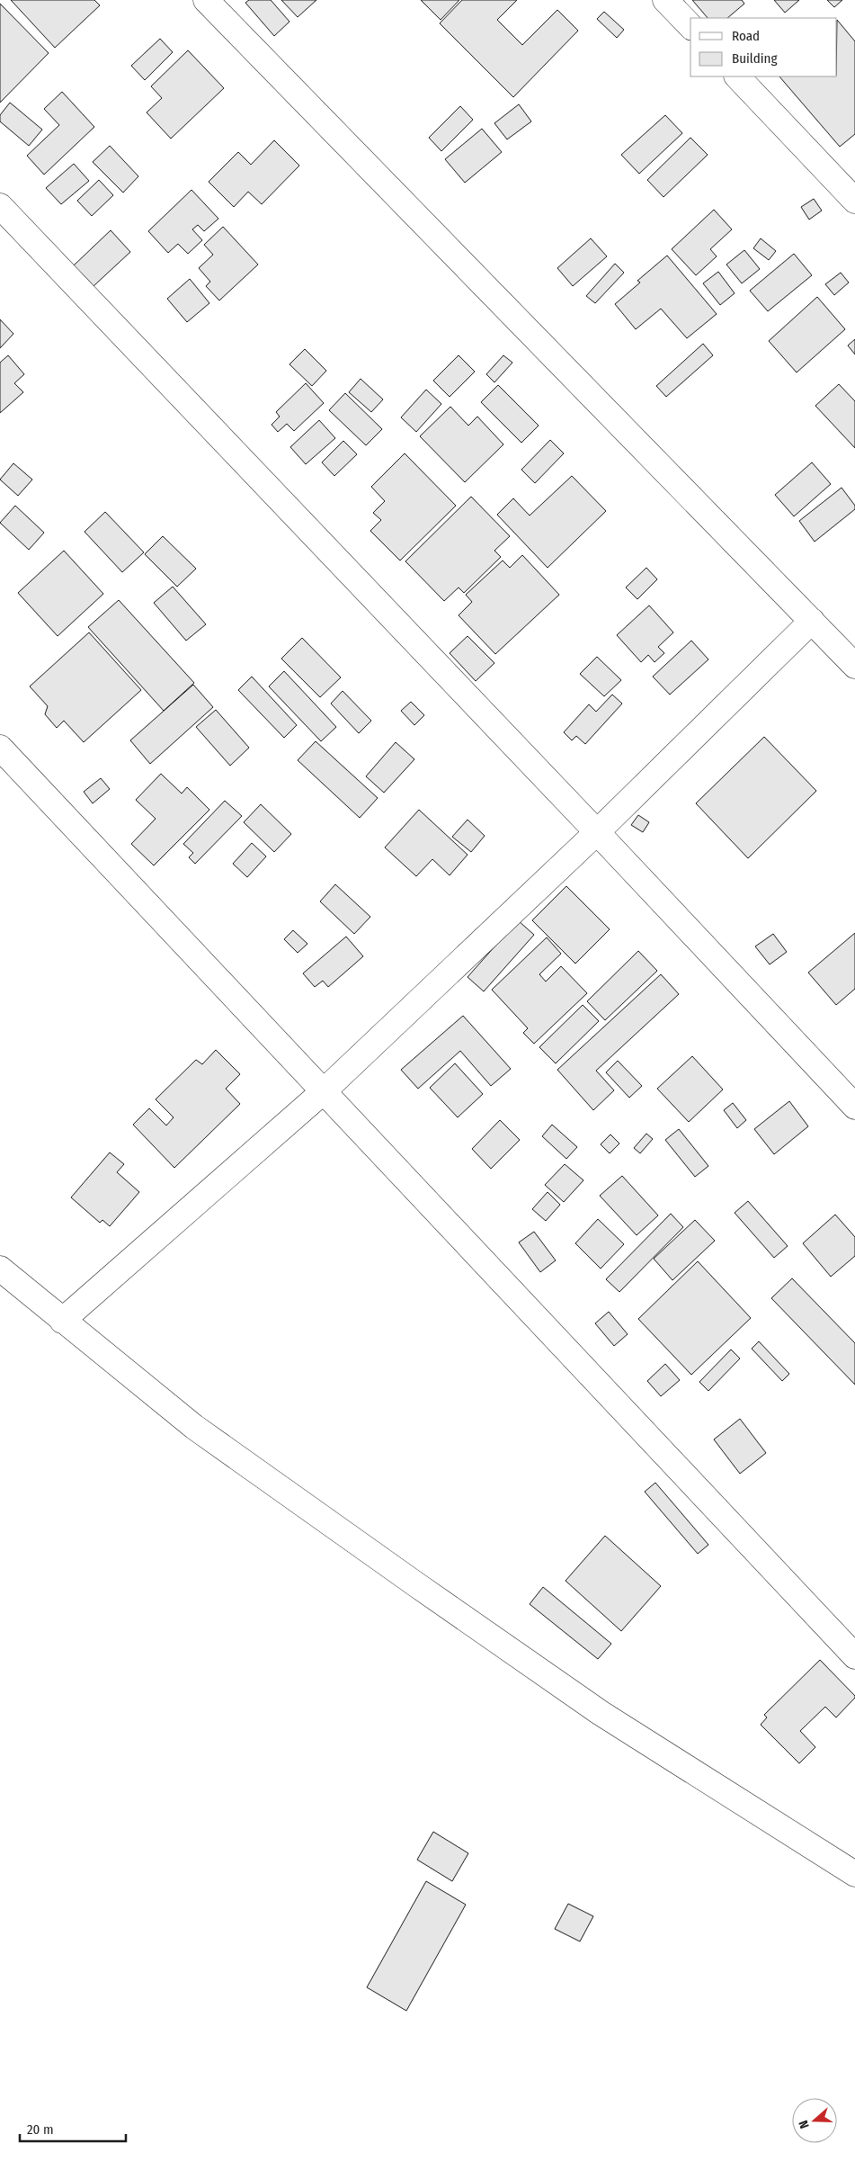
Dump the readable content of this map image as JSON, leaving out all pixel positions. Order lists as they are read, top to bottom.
{
  "legend": ["Road", "Building"],
  "scale_bar": "20 m",
  "north": "left"
}
